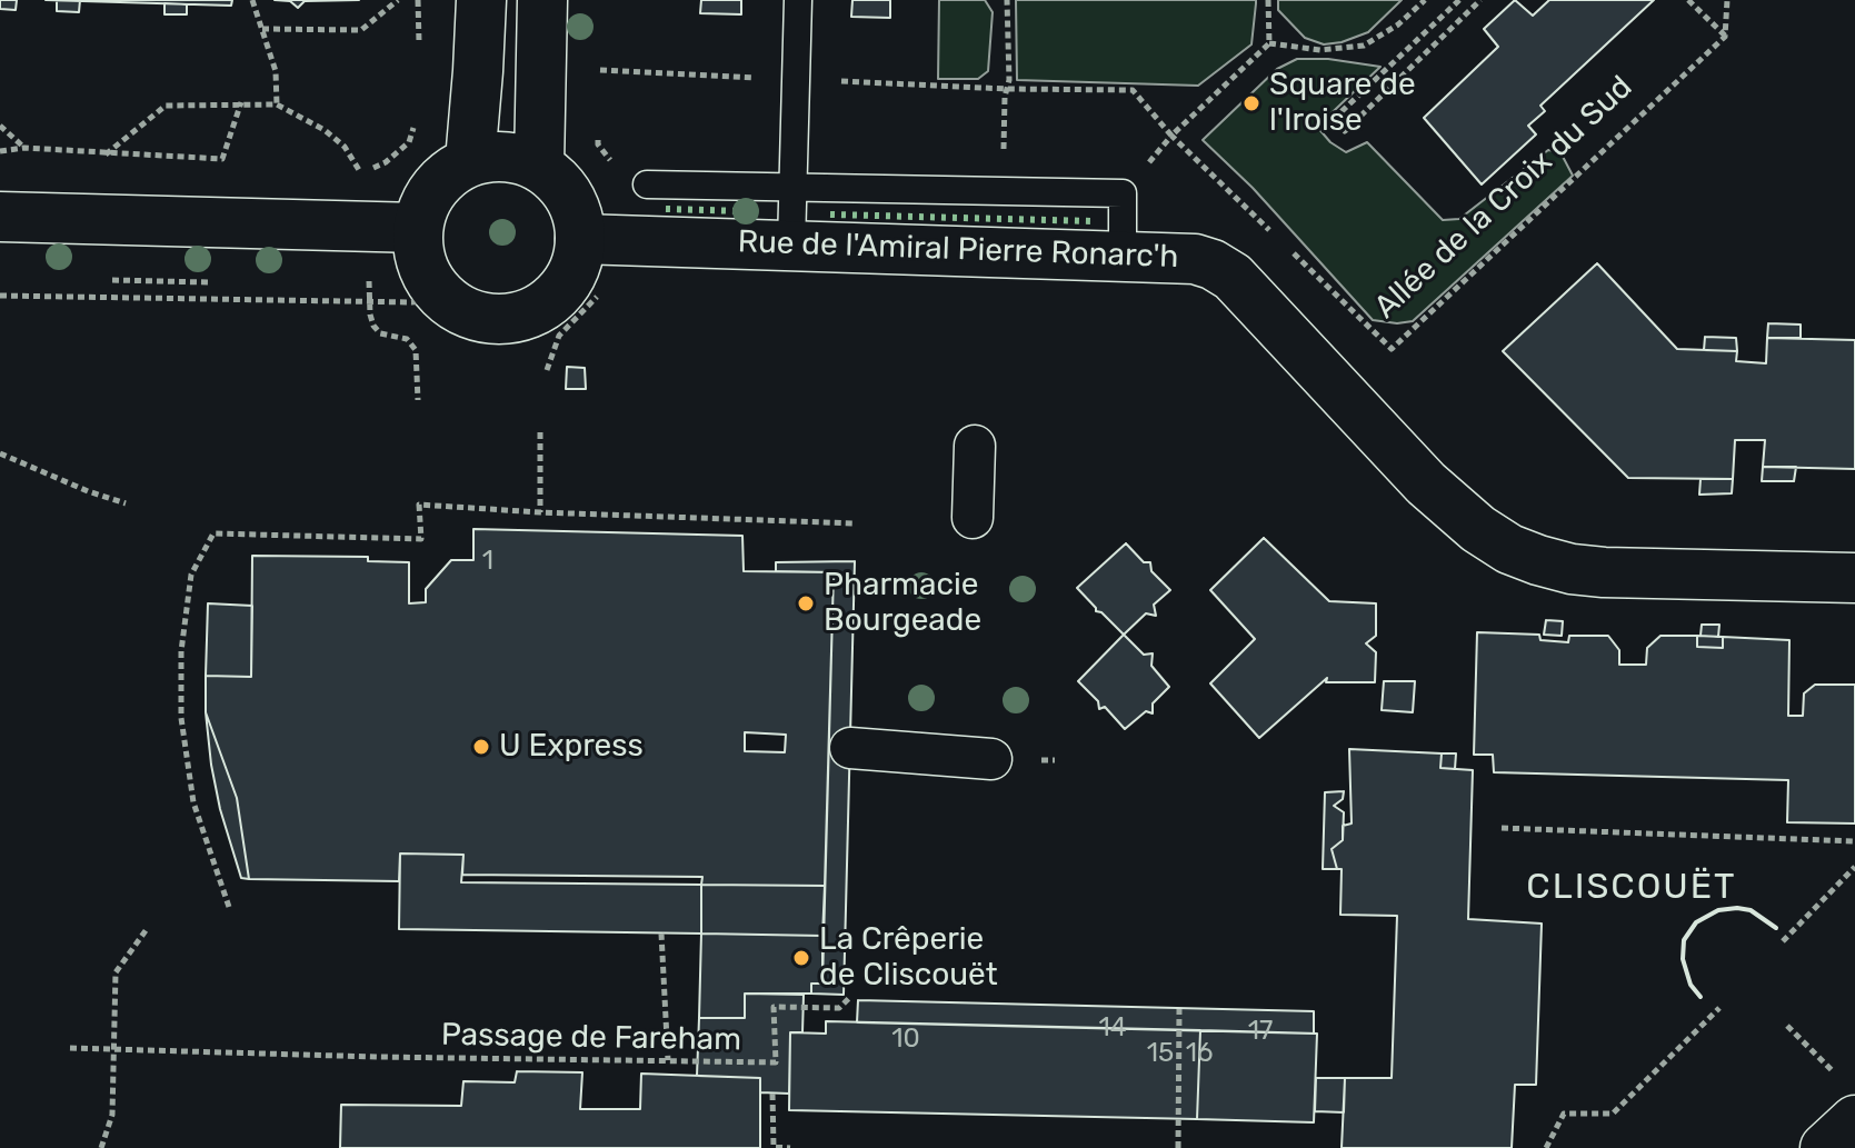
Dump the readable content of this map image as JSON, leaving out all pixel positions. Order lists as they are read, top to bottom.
{
  "streets": {
    "street": ["Rue de l'Amiral Pierre Ronarc'h"],
    "path": ["Allée de la Croix du Sud", "Passage de Fareham"]
  },
  "districts": ["CLISCOUËT"],
  "places": [
    "Square de l'Iroise",
    "Pharmacie Bourgeade",
    "U Express",
    "La Crêperie de Cliscouët"
  ],
  "house_numbers": [
    "1",
    "14",
    "17",
    "10",
    "15",
    "16"
  ]
}
